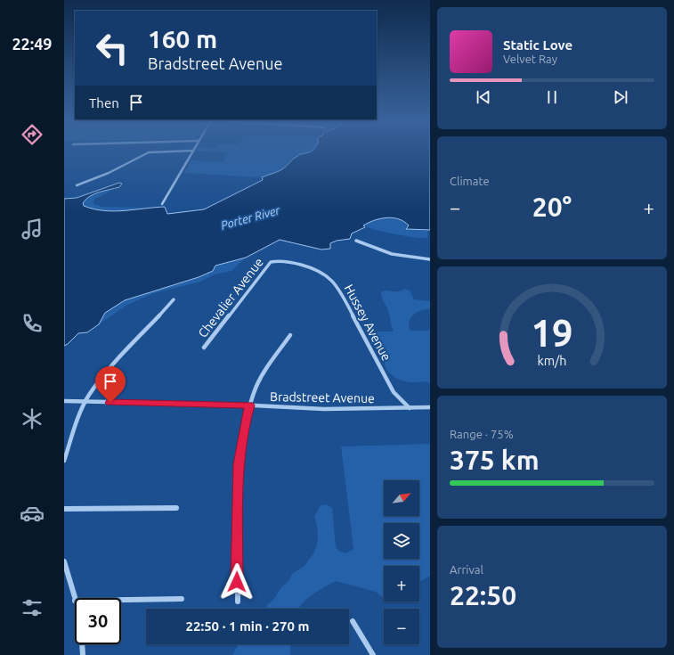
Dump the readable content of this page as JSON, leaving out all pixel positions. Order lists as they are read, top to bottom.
{
  "streets": {
    "street": ["Chevalier Avenue", "Hussey Avenue", "Bradstreet Avenue"]
  },
  "crossings": [
    ["Chevalier Avenue", "Hussey Avenue"],
    ["Hussey Avenue", "Bradstreet Avenue"]
  ],
  "water": ["Porter River"],
  "north": "top right",
  "page": {
    "tabs": "22:49",
    "turn": ["160 m", "Bradstreet Avenue"],
    "song": ["Static Love", "Velvet Ray"],
    "then": "Then",
    "tile": [
      "Climate",
      ["Range · 75%", "375 km"],
      ["Arrival", "22:50"]
    ],
    "heat": ["−", "20°", "+"],
    "map_buttons": ["+", "−"],
    "limit": "30",
    "trip": "22:50 · 1 min · 270 m",
    "gauge": ["19", "km/h"]
  }
}
